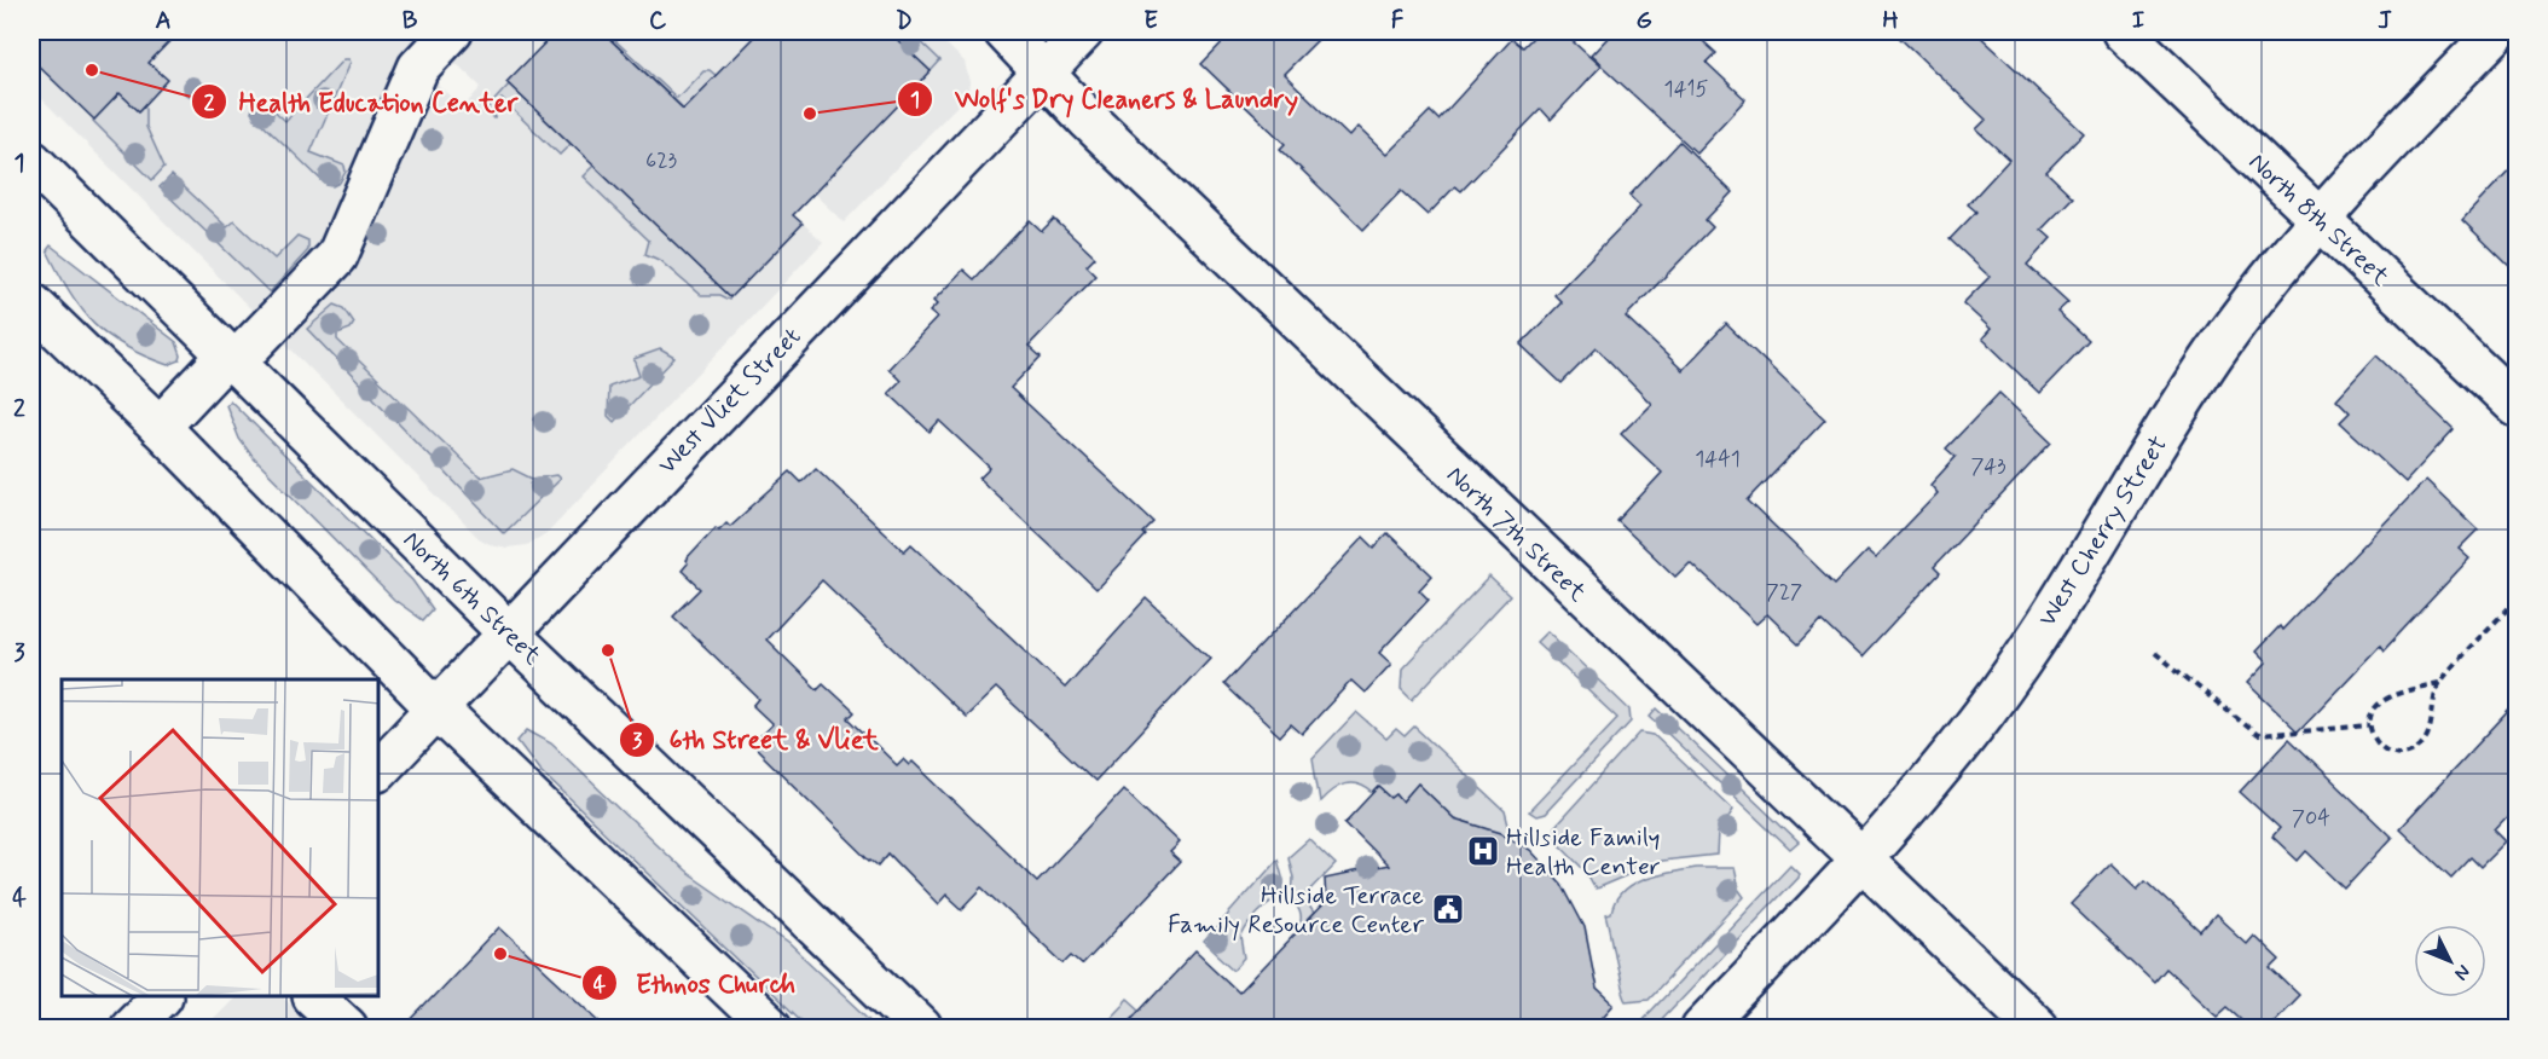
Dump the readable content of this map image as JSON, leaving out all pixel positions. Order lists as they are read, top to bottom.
{
  "streets": {
    "street": [
      "North 8th Street",
      "West Vliet Street",
      "West Cherry Street",
      "North 7th Street",
      "North 6th Street"
    ]
  },
  "crossings": [
    ["North 8th Street", "West Cherry Street"],
    ["West Vliet Street", "North 7th Street"],
    ["West Vliet Street", "North 6th Street"],
    ["West Cherry Street", "North 7th Street"]
  ],
  "places": {
    "other": [
      "Health Education Center",
      "Wolf's Dry Cleaners & Laundry",
      "6th Street & Vliet",
      "Ethnos Church"
    ],
    "hospital": ["Hillside Family Health Center"],
    "public building": ["Hillside Terrace Family Resource Center"]
  },
  "house_numbers": [
    "1415",
    "623",
    "1441",
    "743",
    "727",
    "704"
  ],
  "north": "bottom right",
  "grid": {
    "columns": [
      "A",
      "B",
      "C",
      "D",
      "E",
      "F",
      "G",
      "H",
      "I",
      "J"
    ],
    "rows": [
      "1",
      "2",
      "3",
      "4"
    ]
  }
}
